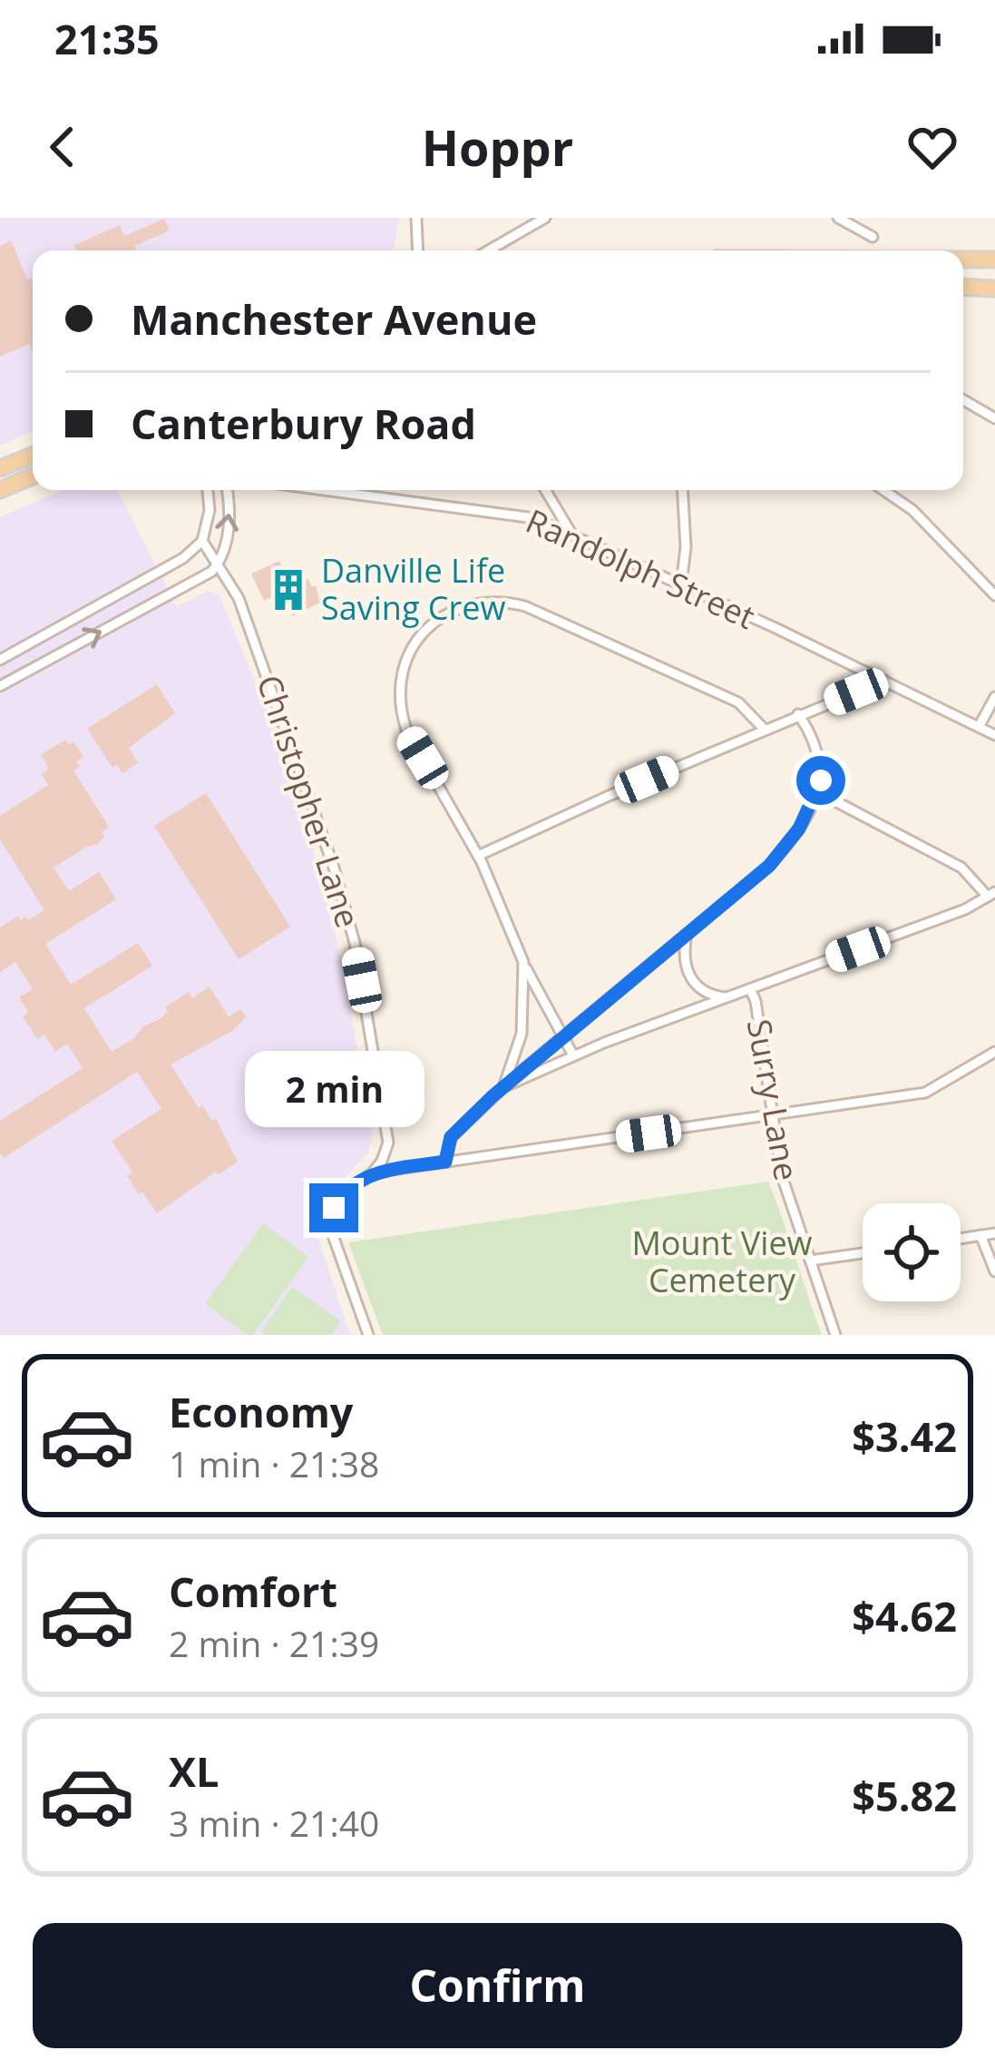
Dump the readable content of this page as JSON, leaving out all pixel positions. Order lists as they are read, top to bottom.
{
  "streets": {
    "street": ["Randolph Street", "Christopher Lane", "Surry Lane"]
  },
  "parks": ["Mount View Cemetery"],
  "places": {
    "building": ["Danville Life Saving Crew"]
  },
  "page": {
    "status": "21:35",
    "header": "Hoppr",
    "banner": ["Manchester Avenue", "Canterbury Road"],
    "bubble": "2 min",
    "list": [
      {
        "name": "Economy",
        "note": "1 min · 21:38",
        "value": "$3.42"
      },
      {
        "name": "Comfort",
        "note": "2 min · 21:39",
        "value": "$4.62"
      },
      {
        "name": "XL",
        "note": "3 min · 21:40",
        "value": "$5.82"
      }
    ],
    "buttons": "Confirm"
  }
}
